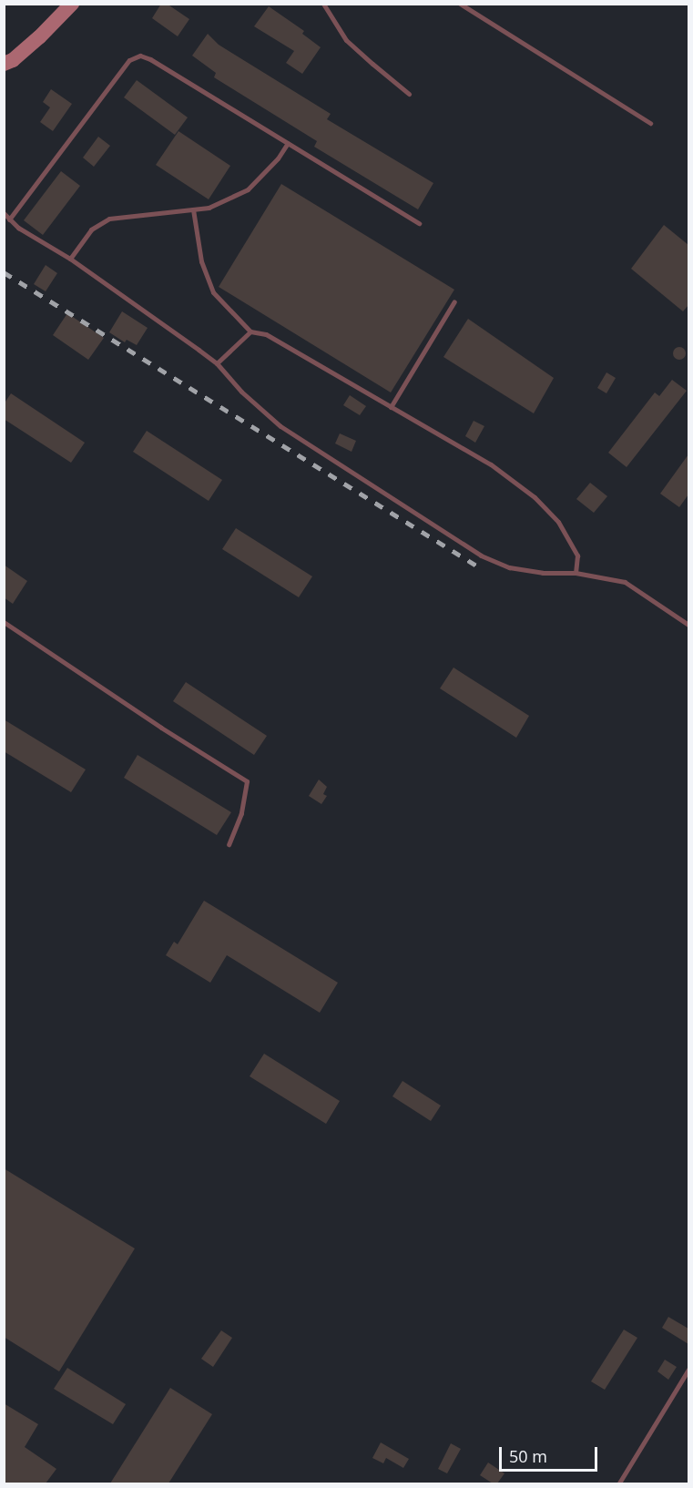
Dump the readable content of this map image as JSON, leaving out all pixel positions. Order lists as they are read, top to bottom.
{
  "scale_bar": "50 m"
}
